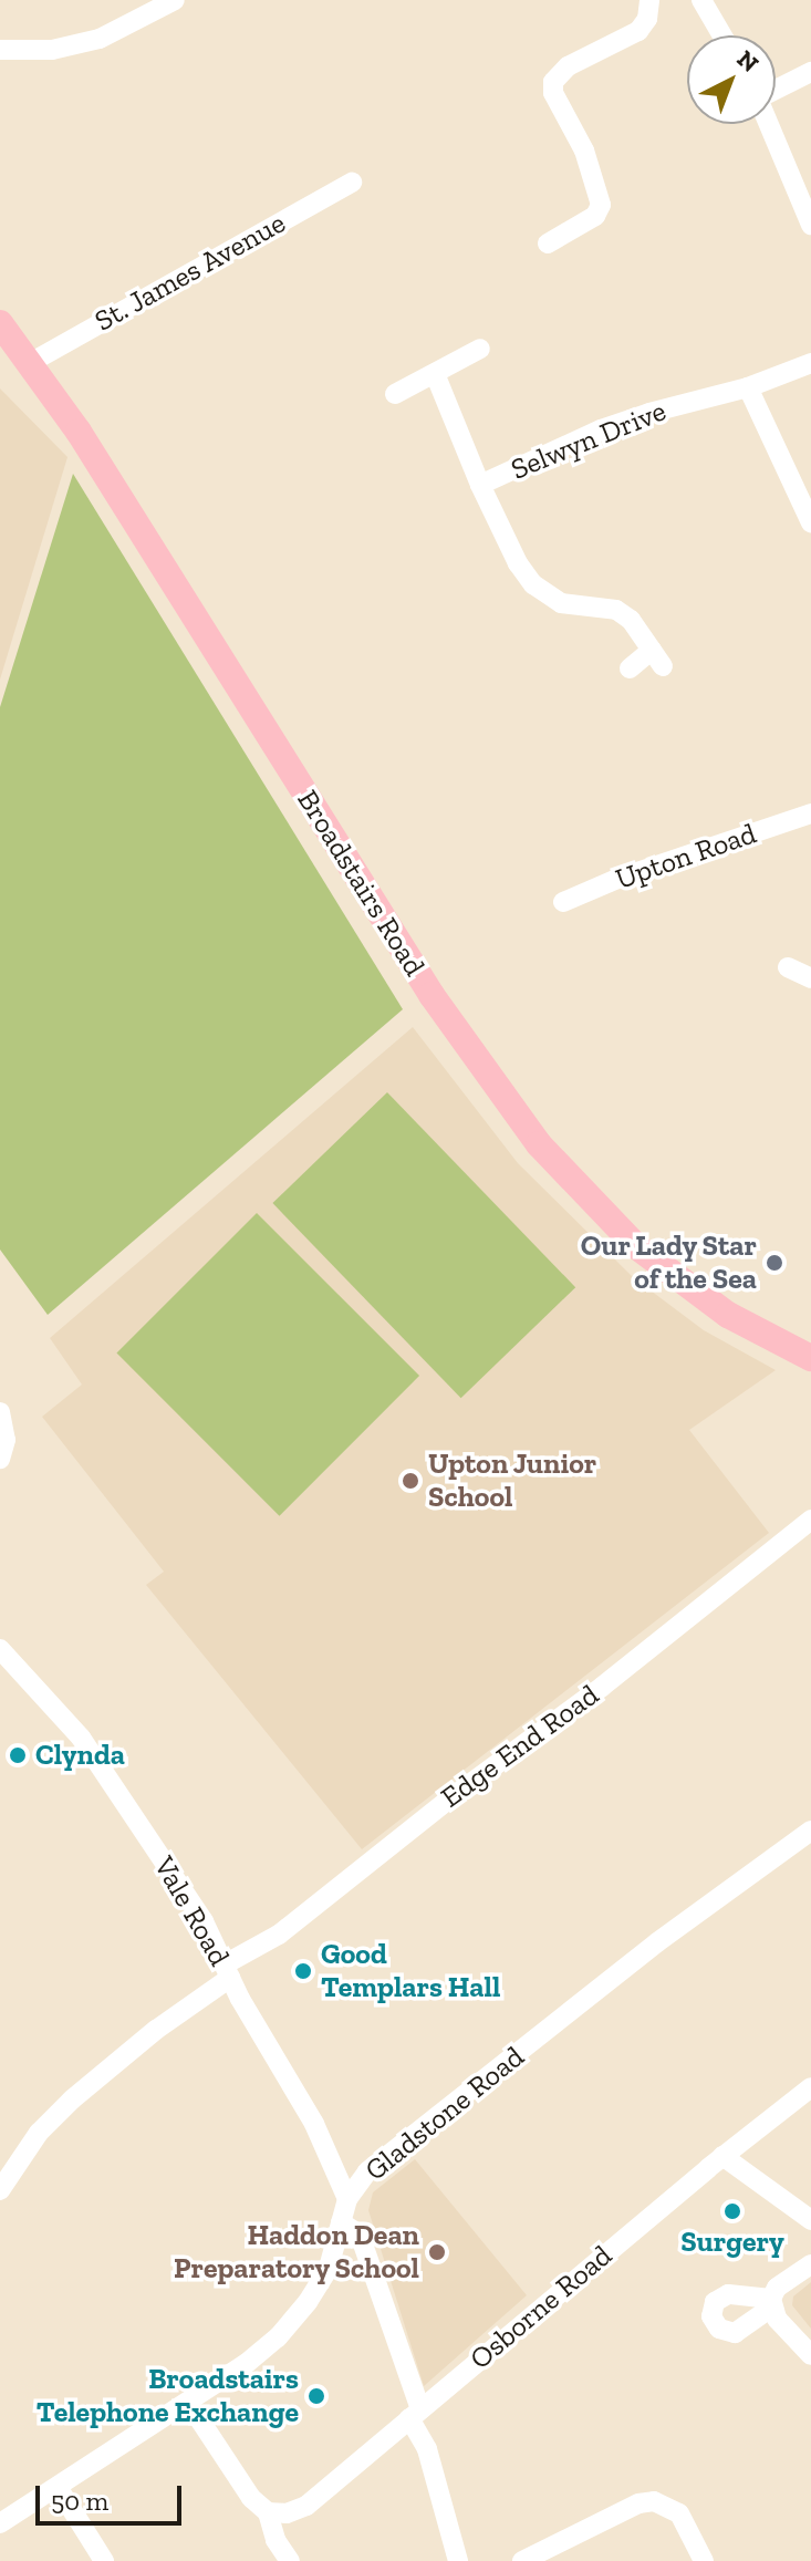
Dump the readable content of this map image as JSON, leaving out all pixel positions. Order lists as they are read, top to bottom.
{
  "streets": {
    "main road": ["Broadstairs Road"],
    "street": [
      "St. James Avenue",
      "Selwyn Drive",
      "Upton Road",
      "Edge End Road",
      "Vale Road",
      "Gladstone Road",
      "Osborne Road"
    ]
  },
  "crossings": [
    ["St. James Avenue", "Broadstairs Road"],
    ["Edge End Road", "Vale Road"],
    ["Vale Road", "Gladstone Road"]
  ],
  "places": [
    "Our Lady Star of the Sea",
    "Upton Junior School",
    "Clynda",
    "Good Templars Hall",
    "Surgery",
    "Haddon Dean Preparatory School",
    "Broadstairs Telephone Exchange"
  ],
  "scale_bar": "50 m",
  "north": "top right"
}
